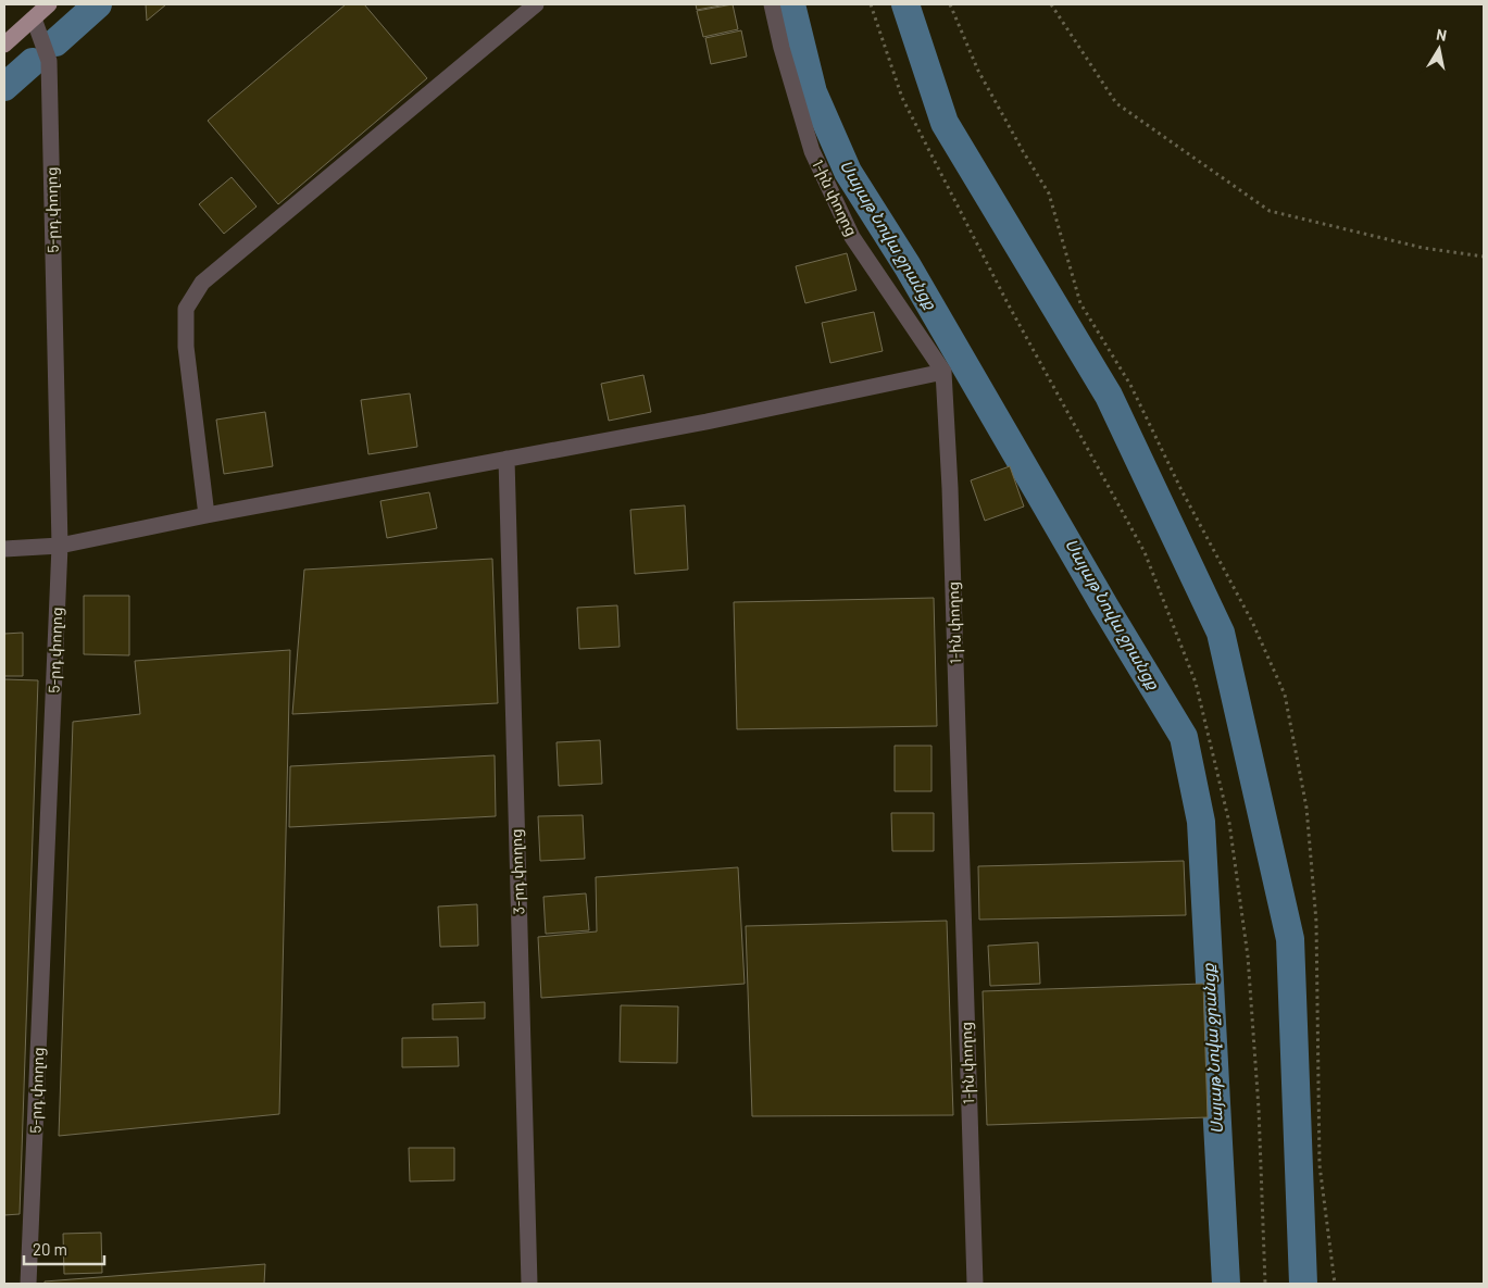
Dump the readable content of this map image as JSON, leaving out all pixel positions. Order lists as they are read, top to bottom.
{
  "streets": {
    "street": ["1-ին փողոց", "5-րդ փողոց", "3-րդ փողոց"]
  },
  "water": ["Սայաթ Նովա ջրանցք"],
  "scale_bar": "20 m",
  "north": "top"
}
